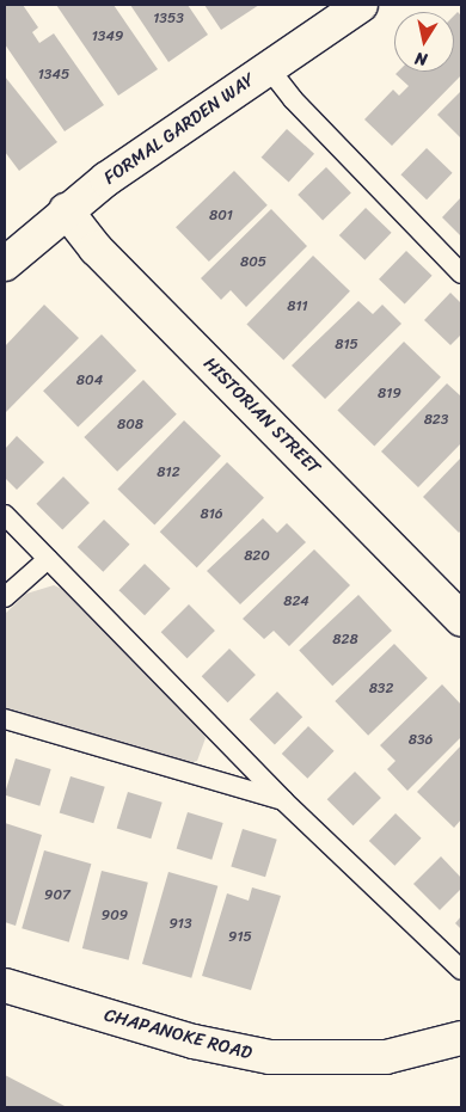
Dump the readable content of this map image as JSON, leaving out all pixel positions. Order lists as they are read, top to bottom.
{
  "streets": {
    "street": ["FORMAL GARDEN WAY", "HISTORIAN STREET", "CHAPANOKE ROAD"]
  },
  "crossings": [
    ["FORMAL GARDEN WAY", "HISTORIAN STREET"]
  ],
  "house_numbers": [
    "1353",
    "1349",
    "1345",
    "801",
    "805",
    "811",
    "815",
    "804",
    "819",
    "823",
    "808",
    "812",
    "816",
    "820",
    "824",
    "828",
    "832",
    "836",
    "907",
    "909",
    "913",
    "915"
  ],
  "north": "bottom"
}
